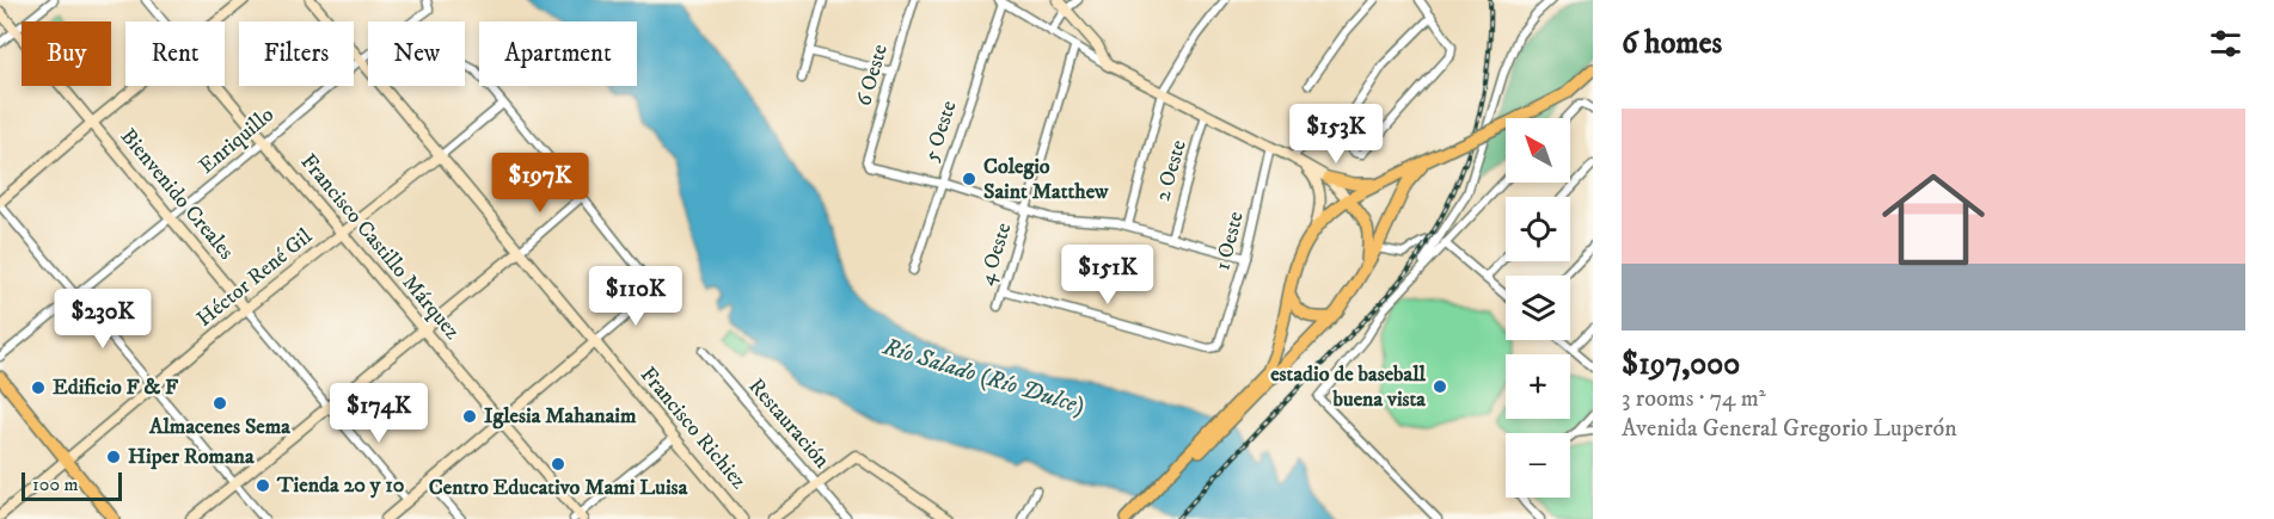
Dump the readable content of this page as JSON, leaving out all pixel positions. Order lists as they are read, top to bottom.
{
  "streets": {
    "main road": [
      "Bienvenido Creales",
      "Francisco Castillo Márquez",
      "Héctor René Gil",
      "Francisco Richiez"
    ],
    "street": [
      "6 Oeste",
      "5 Oeste",
      "Enriquillo",
      "2 Oeste",
      "1 Oeste",
      "4 Oeste",
      "Restauración"
    ]
  },
  "crossings": [
    ["6 Oeste", "5 Oeste"],
    ["Enriquillo", "Bienvenido Creales"],
    ["Enriquillo", "Francisco Castillo Márquez"],
    ["Enriquillo", "Francisco Richiez"],
    ["Bienvenido Creales", "Héctor René Gil"],
    ["1 Oeste", "4 Oeste"],
    ["Francisco Castillo Márquez", "Héctor René Gil"],
    ["Héctor René Gil", "Francisco Richiez"]
  ],
  "water": ["Río Salado (Río Dulce)"],
  "places": [
    "Colegio Saint Matthew",
    "estadio de baseball buena vista",
    "Edificio F & F",
    "Almacenes Sema",
    "Iglesia Mahanaim",
    "Hiper Romana",
    "Centro Educativo Mami Luisa",
    "Tienda 20 y 10"
  ],
  "scale_bar": "100 m",
  "north": "top left",
  "page": {
    "heading": "6 homes",
    "chip": [
      "Buy",
      "Rent",
      "Filters",
      "New",
      "Apartment"
    ],
    "list": [
      {
        "name": "$197,000",
        "note": "3 rooms · 74 m² · Avenida General Gregorio Luperón"
      }
    ],
    "price": [
      "$153K",
      "$197K",
      "$151K",
      "$110K",
      "$230K",
      "$174K"
    ],
    "map_buttons": ["+", "−"],
    "scale": "100 m"
  }
}
